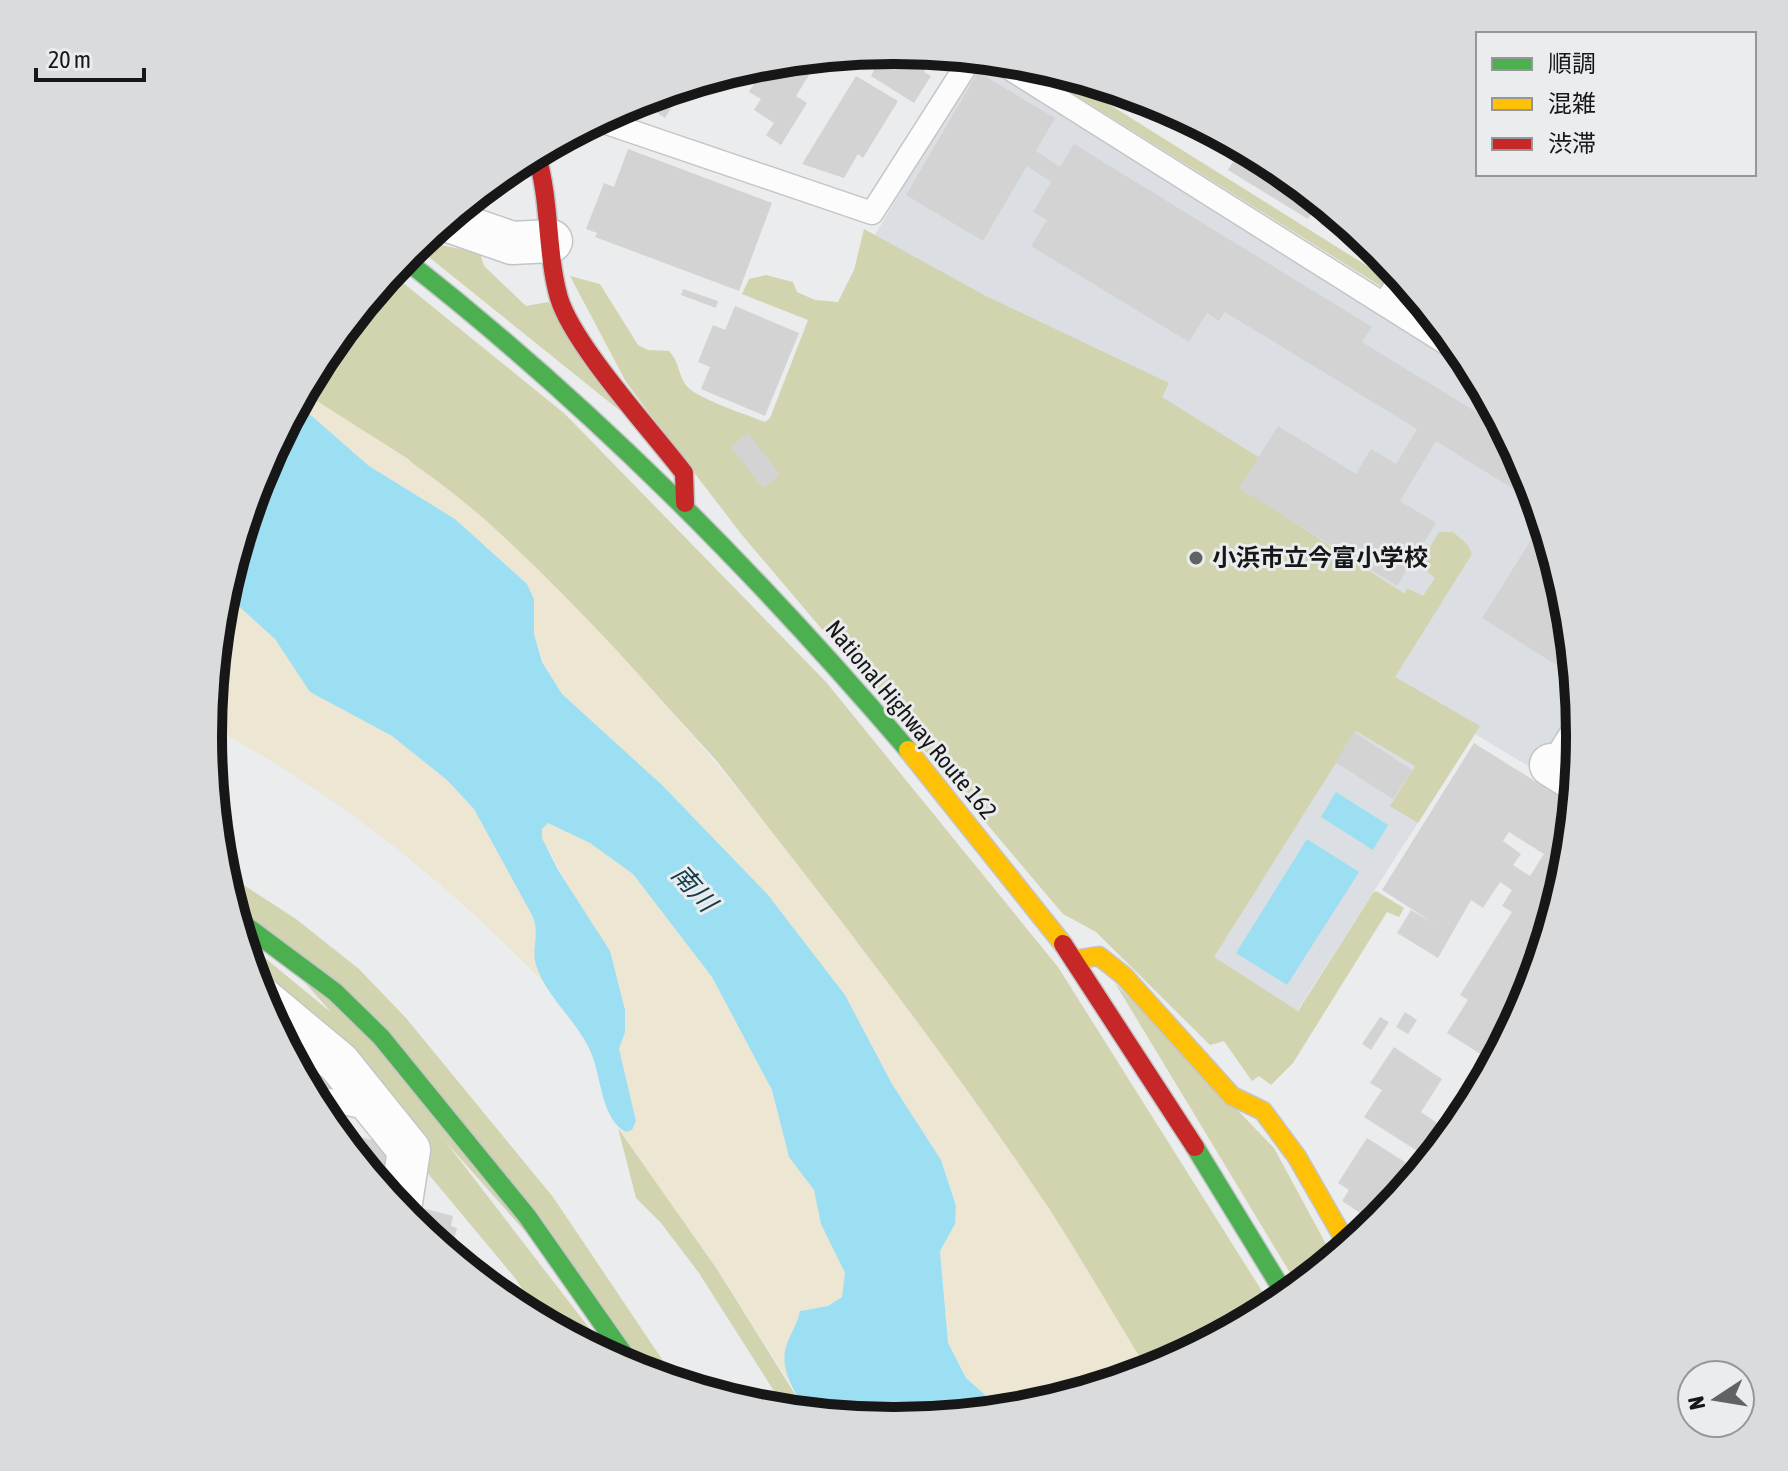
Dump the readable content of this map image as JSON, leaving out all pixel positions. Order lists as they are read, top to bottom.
{
  "streets": {
    "main road": ["National Highway Route 162"]
  },
  "water": ["南川"],
  "places": ["小浜市立今富小学校"],
  "legend": ["順調", "混雑", "渋滞"],
  "scale_bar": "20 m",
  "north": "left"
}
